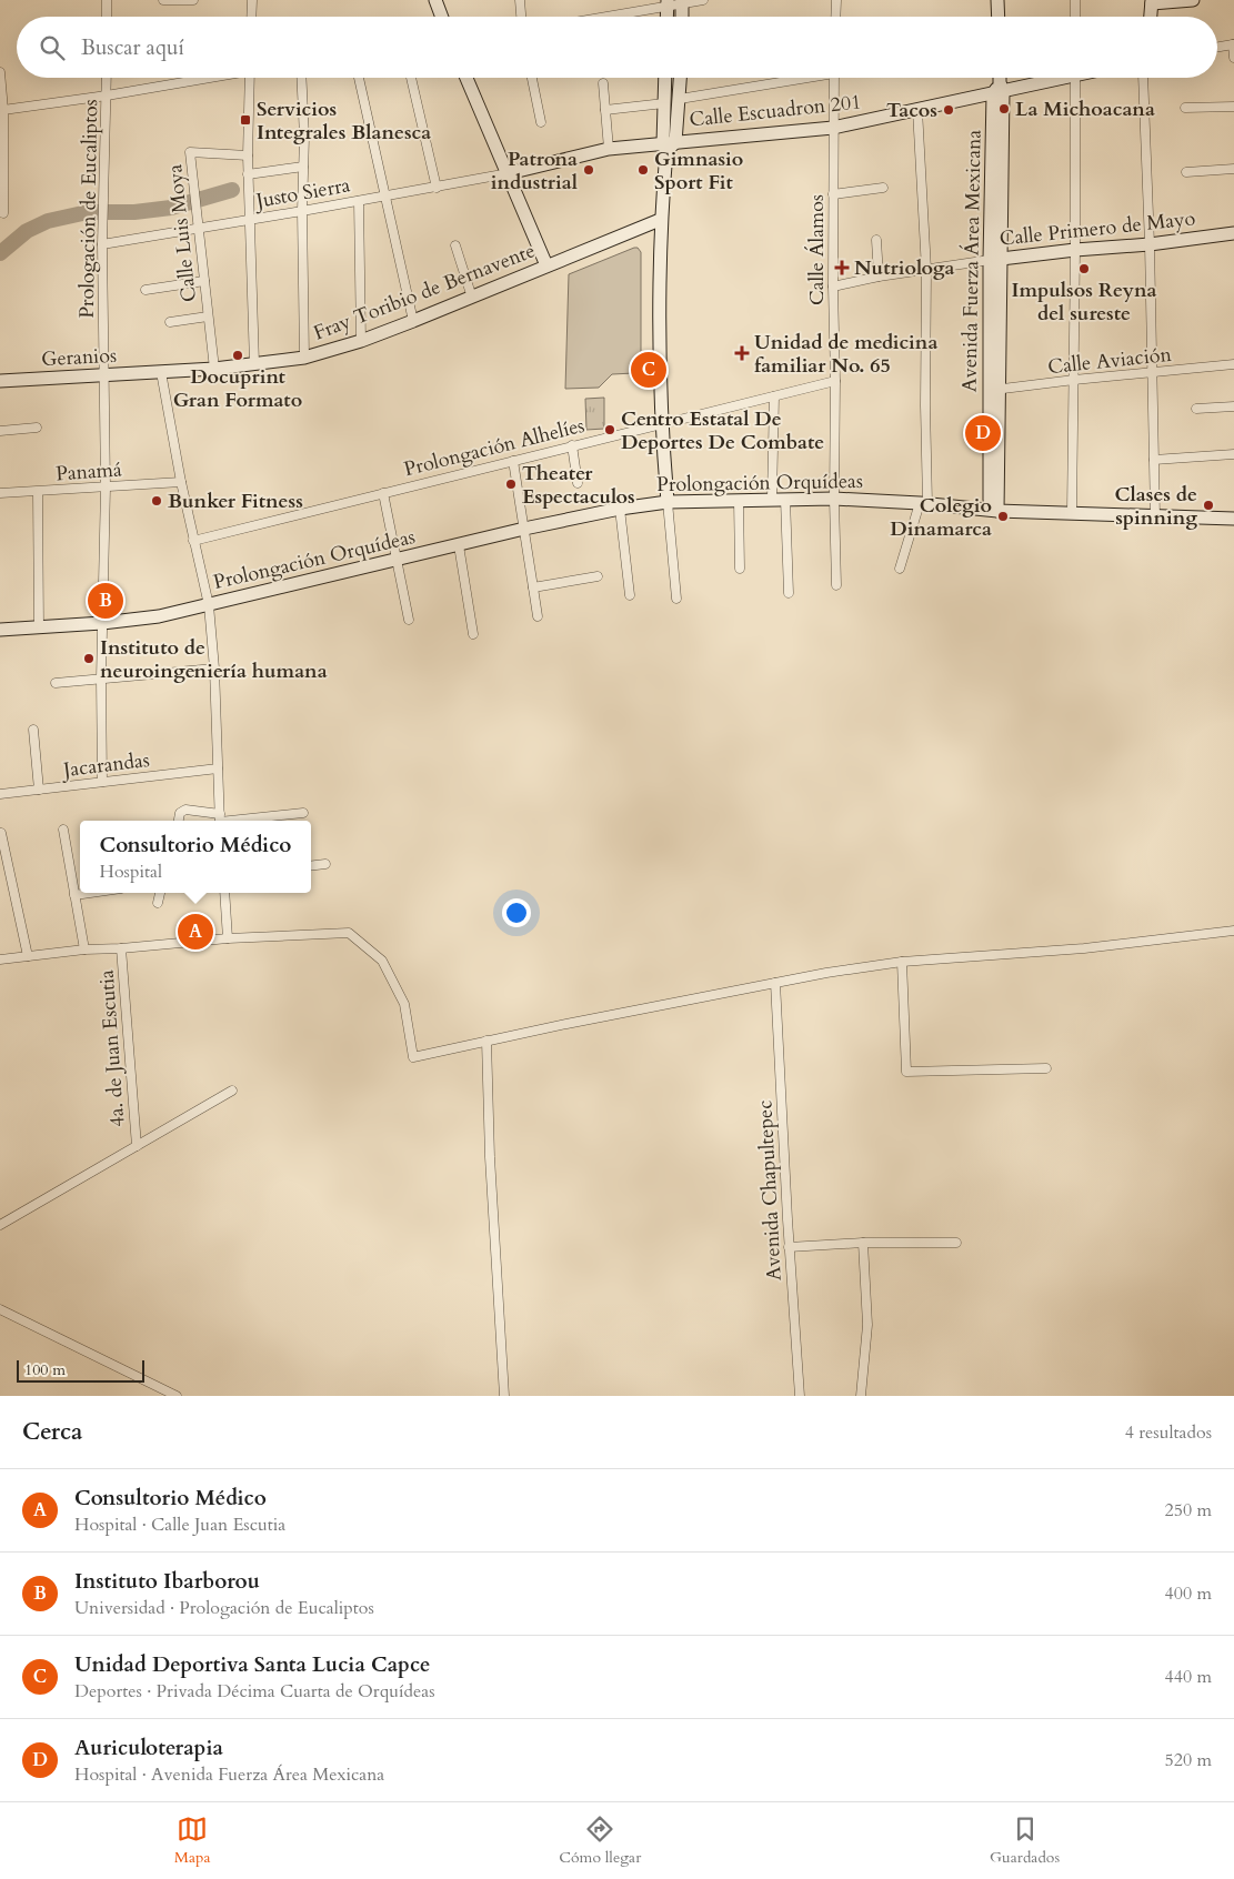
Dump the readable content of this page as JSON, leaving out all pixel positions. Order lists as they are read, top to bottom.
{
  "streets": {
    "street": [
      "Calle Escuadron 201",
      "Justo Sierra",
      "Prologación de Eucaliptos",
      "Calle Primero de Mayo",
      "Calle Luis Moya",
      "Calle Álamos",
      "Avenida Fuerza Área Mexicana",
      "Fray Toribio de Bernavente",
      "Geranios",
      "Calle Aviación",
      "Prolongación Alhelíes",
      "Panamá",
      "Prolongación Orquídeas",
      "Jacarandas",
      "4a. de Juan Escutia",
      "Avenida Chapultepec"
    ]
  },
  "crossings": [
    ["Calle Escuadron 201", "Justo Sierra"],
    ["Calle Escuadron 201", "Calle Álamos"],
    ["Calle Escuadron 201", "Avenida Fuerza Área Mexicana"],
    ["Justo Sierra", "Prologación de Eucaliptos"],
    ["Justo Sierra", "Calle Luis Moya"],
    ["Prologación de Eucaliptos", "Geranios"],
    ["Prologación de Eucaliptos", "Panamá"],
    ["Prologación de Eucaliptos", "Prolongación Orquídeas"],
    ["Prologación de Eucaliptos", "Jacarandas"],
    ["Calle Primero de Mayo", "Calle Álamos"],
    ["Calle Primero de Mayo", "Avenida Fuerza Área Mexicana"],
    ["Calle Luis Moya", "Fray Toribio de Bernavente"],
    ["Calle Álamos", "Prolongación Alhelíes"],
    ["Calle Álamos", "Prolongación Orquídeas"],
    ["Avenida Fuerza Área Mexicana", "Calle Aviación"],
    ["Avenida Fuerza Área Mexicana", "Prolongación Orquídeas"],
    ["Fray Toribio de Bernavente", "Geranios"]
  ],
  "places": {
    "other": [
      "La Michoacana",
      "Tacos",
      "Patrona industrial",
      "Gimnasio Sport Fit",
      "Impulsos Reyna del sureste",
      "Docuprint Gran Formato",
      "Centro Estatal De Deportes De Combate",
      "Theater Espectaculos",
      "Bunker Fitness",
      "Clases de spinning",
      "Colegio Dinamarca",
      "Instituto de neuroingeniería humana"
    ],
    "transit": ["Servicios Integrales Blanesca"],
    "health": ["Nutriologa", "Unidad de medicina familiar No. 65"]
  },
  "scale_bar": "100 m",
  "page": {
    "search": "Buscar aquí",
    "pins": [
      "C",
      "D",
      "B",
      "A"
    ],
    "popup": ["Consultorio Médico", "Hospital"],
    "scale": "100 m",
    "heading": ["Cerca", "4 resultados"],
    "list": [
      {
        "mark": "A",
        "name": "Consultorio Médico",
        "note": "Hospital · Calle Juan Escutia",
        "value": "250 m"
      },
      {
        "mark": "B",
        "name": "Instituto Ibarborou",
        "note": "Universidad · Prologación de Eucaliptos",
        "value": "400 m"
      },
      {
        "mark": "C",
        "name": "Unidad Deportiva Santa Lucia Capce",
        "note": "Deportes · Privada Décima Cuarta de Orquídeas",
        "value": "440 m"
      },
      {
        "mark": "D",
        "name": "Auriculoterapia",
        "note": "Hospital · Avenida Fuerza Área Mexicana",
        "value": "520 m"
      }
    ],
    "nav": ["Mapa", "Cómo llegar", "Guardados"]
  }
}
